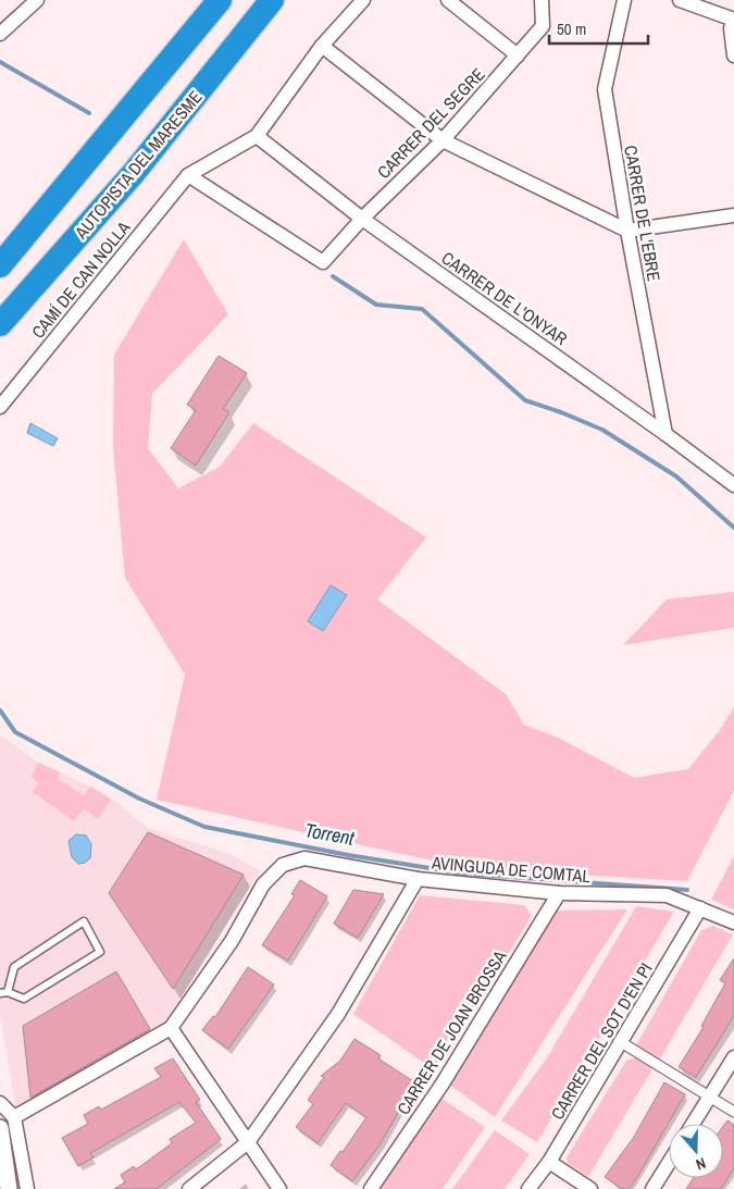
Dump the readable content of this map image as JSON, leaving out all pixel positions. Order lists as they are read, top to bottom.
{
  "streets": {
    "highway": ["AUTOPISTA DEL MARESME"],
    "street": [
      "CARRER DEL SEGRE",
      "CARRER DE L'EBRE",
      "CAMÍ DE CAN NOLLA",
      "CARRER DE L'ONYAR",
      "AVINGUDA DE COMTAL",
      "CARRER DE JOAN BROSSA",
      "CARRER DEL SOT D'EN PI"
    ]
  },
  "crossings": [
    ["CARRER DEL SEGRE", "CAMÍ DE CAN NOLLA"],
    ["CARRER DEL SEGRE", "CARRER DE L'ONYAR"],
    ["CARRER DE L'EBRE", "CARRER DE L'ONYAR"],
    ["AVINGUDA DE COMTAL", "CARRER DE JOAN BROSSA"],
    ["AVINGUDA DE COMTAL", "CARRER DEL SOT D'EN PI"]
  ],
  "water": ["Torrent"],
  "scale_bar": "50 m",
  "north": "bottom"
}
